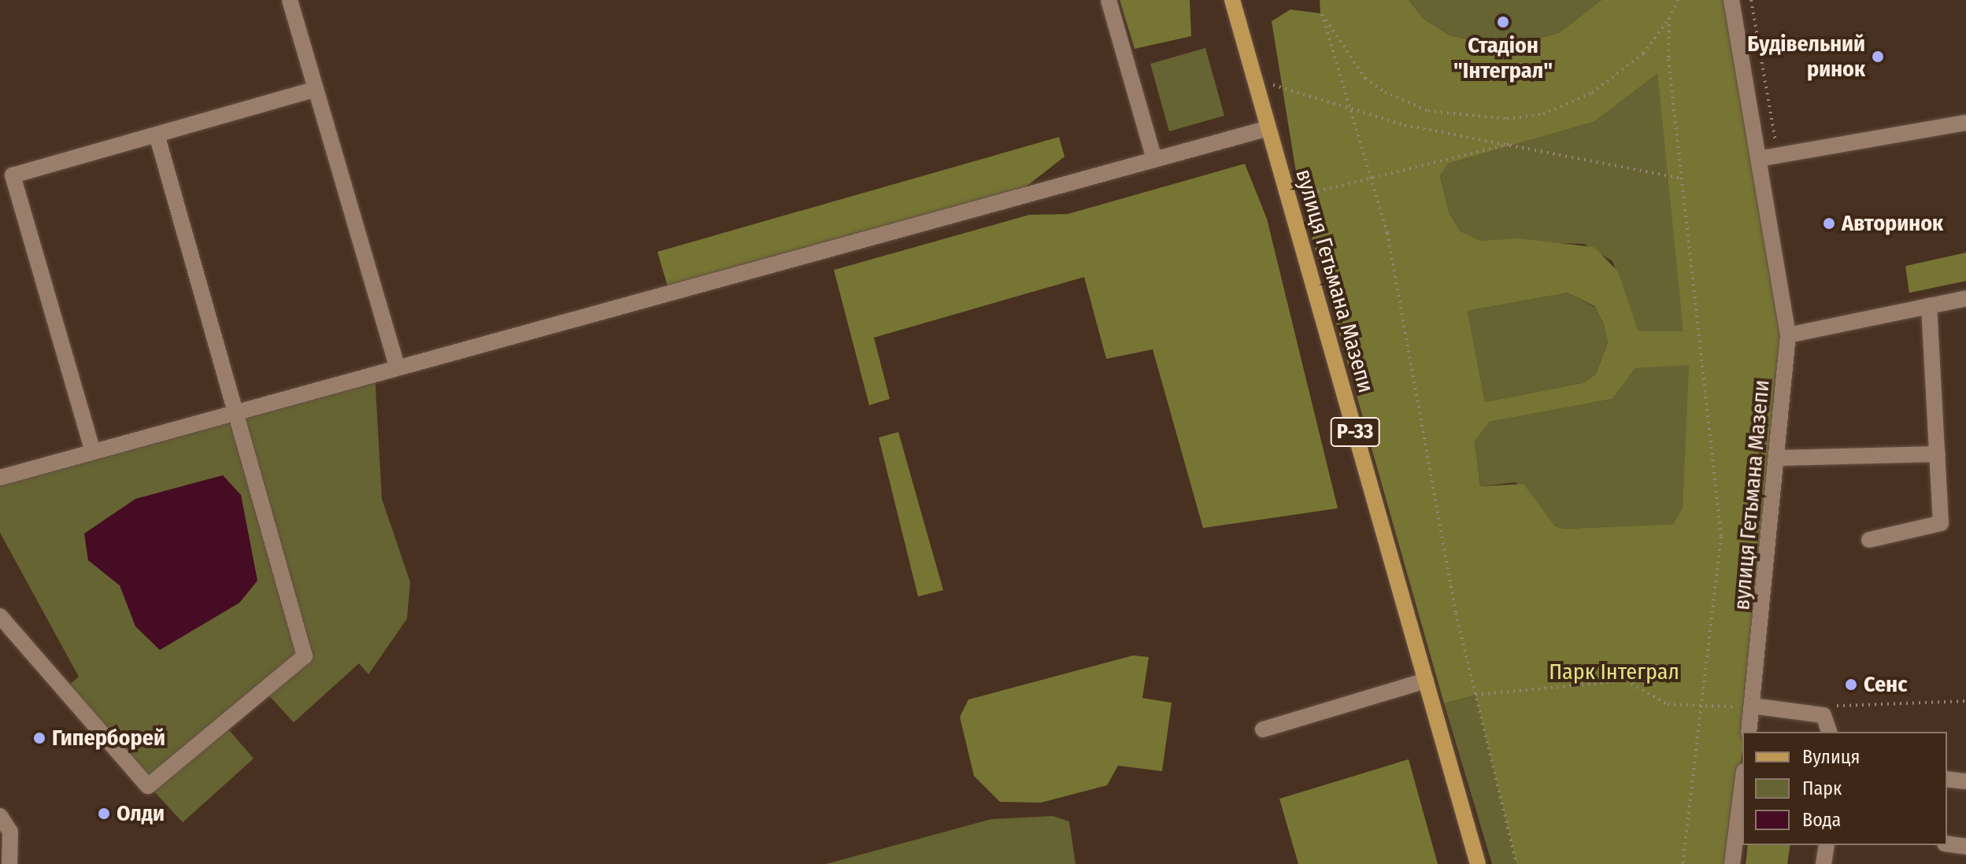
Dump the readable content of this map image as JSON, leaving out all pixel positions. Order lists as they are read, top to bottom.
{
  "streets": {
    "main road": ["вулиця Гетьмана Мазепи", "Р-33"]
  },
  "parks": ["Парк Інтеграл"],
  "places": [
    "Стадіон \"Інтеграл\"",
    "Будівельний ринок",
    "Авторинок",
    "Сенс",
    "Гиперборей",
    "Олди"
  ],
  "legend": ["Вулиця", "Парк", "Вода"]
}
